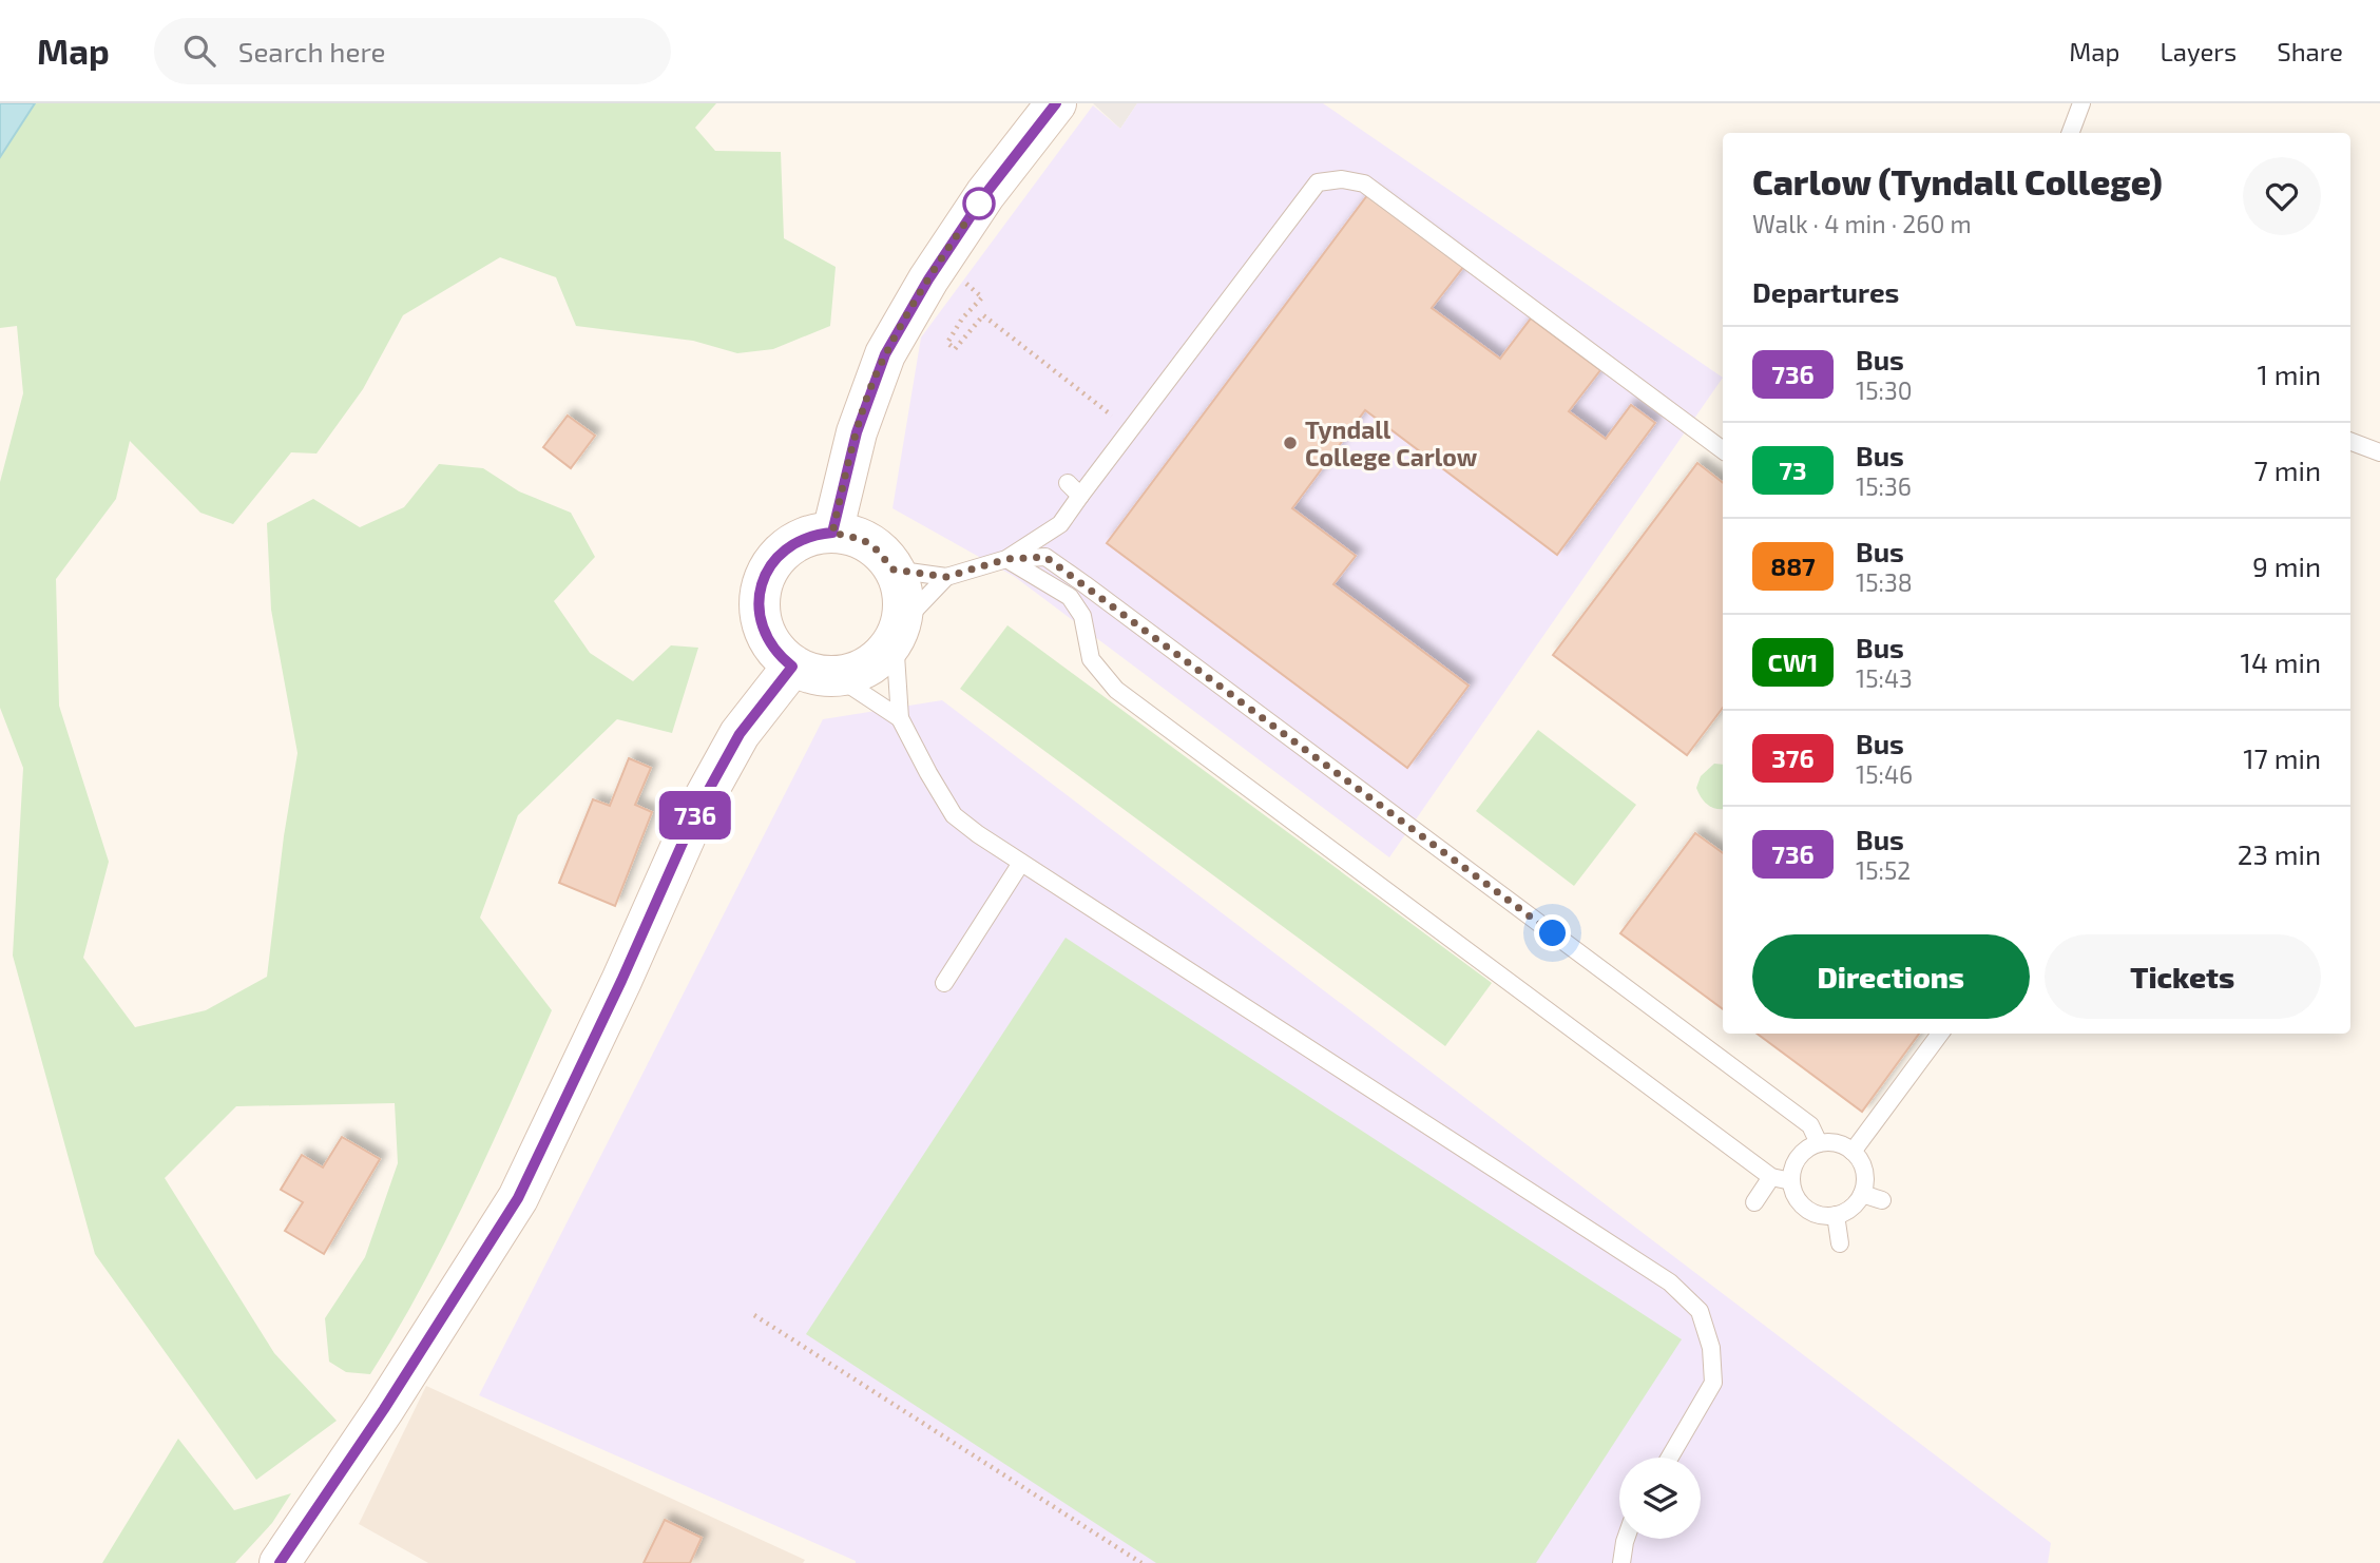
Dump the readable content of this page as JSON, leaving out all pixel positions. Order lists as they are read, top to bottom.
{
  "places": ["Tyndall College Carlow"],
  "lines": ["bus line 736"],
  "page": {
    "header": "Map",
    "search": "Search here",
    "nav": ["Map", "Layers", "Share"],
    "on_map": "736",
    "heading": [
      ["Carlow (Tyndall College)", "Walk · 4 min · 260 m"],
      "Departures"
    ],
    "list": [
      {
        "mark": "736",
        "name": "Bus",
        "note": "15:30",
        "value": "1 min"
      },
      {
        "mark": "73",
        "name": "Bus",
        "note": "15:36",
        "value": "7 min"
      },
      {
        "mark": "887",
        "name": "Bus",
        "note": "15:38",
        "value": "9 min"
      },
      {
        "mark": "CW1",
        "name": "Bus",
        "note": "15:43",
        "value": "14 min"
      },
      {
        "mark": "376",
        "name": "Bus",
        "note": "15:46",
        "value": "17 min"
      },
      {
        "mark": "736",
        "name": "Bus",
        "note": "15:52",
        "value": "23 min"
      }
    ],
    "buttons": ["Directions", "Tickets"]
  }
}
